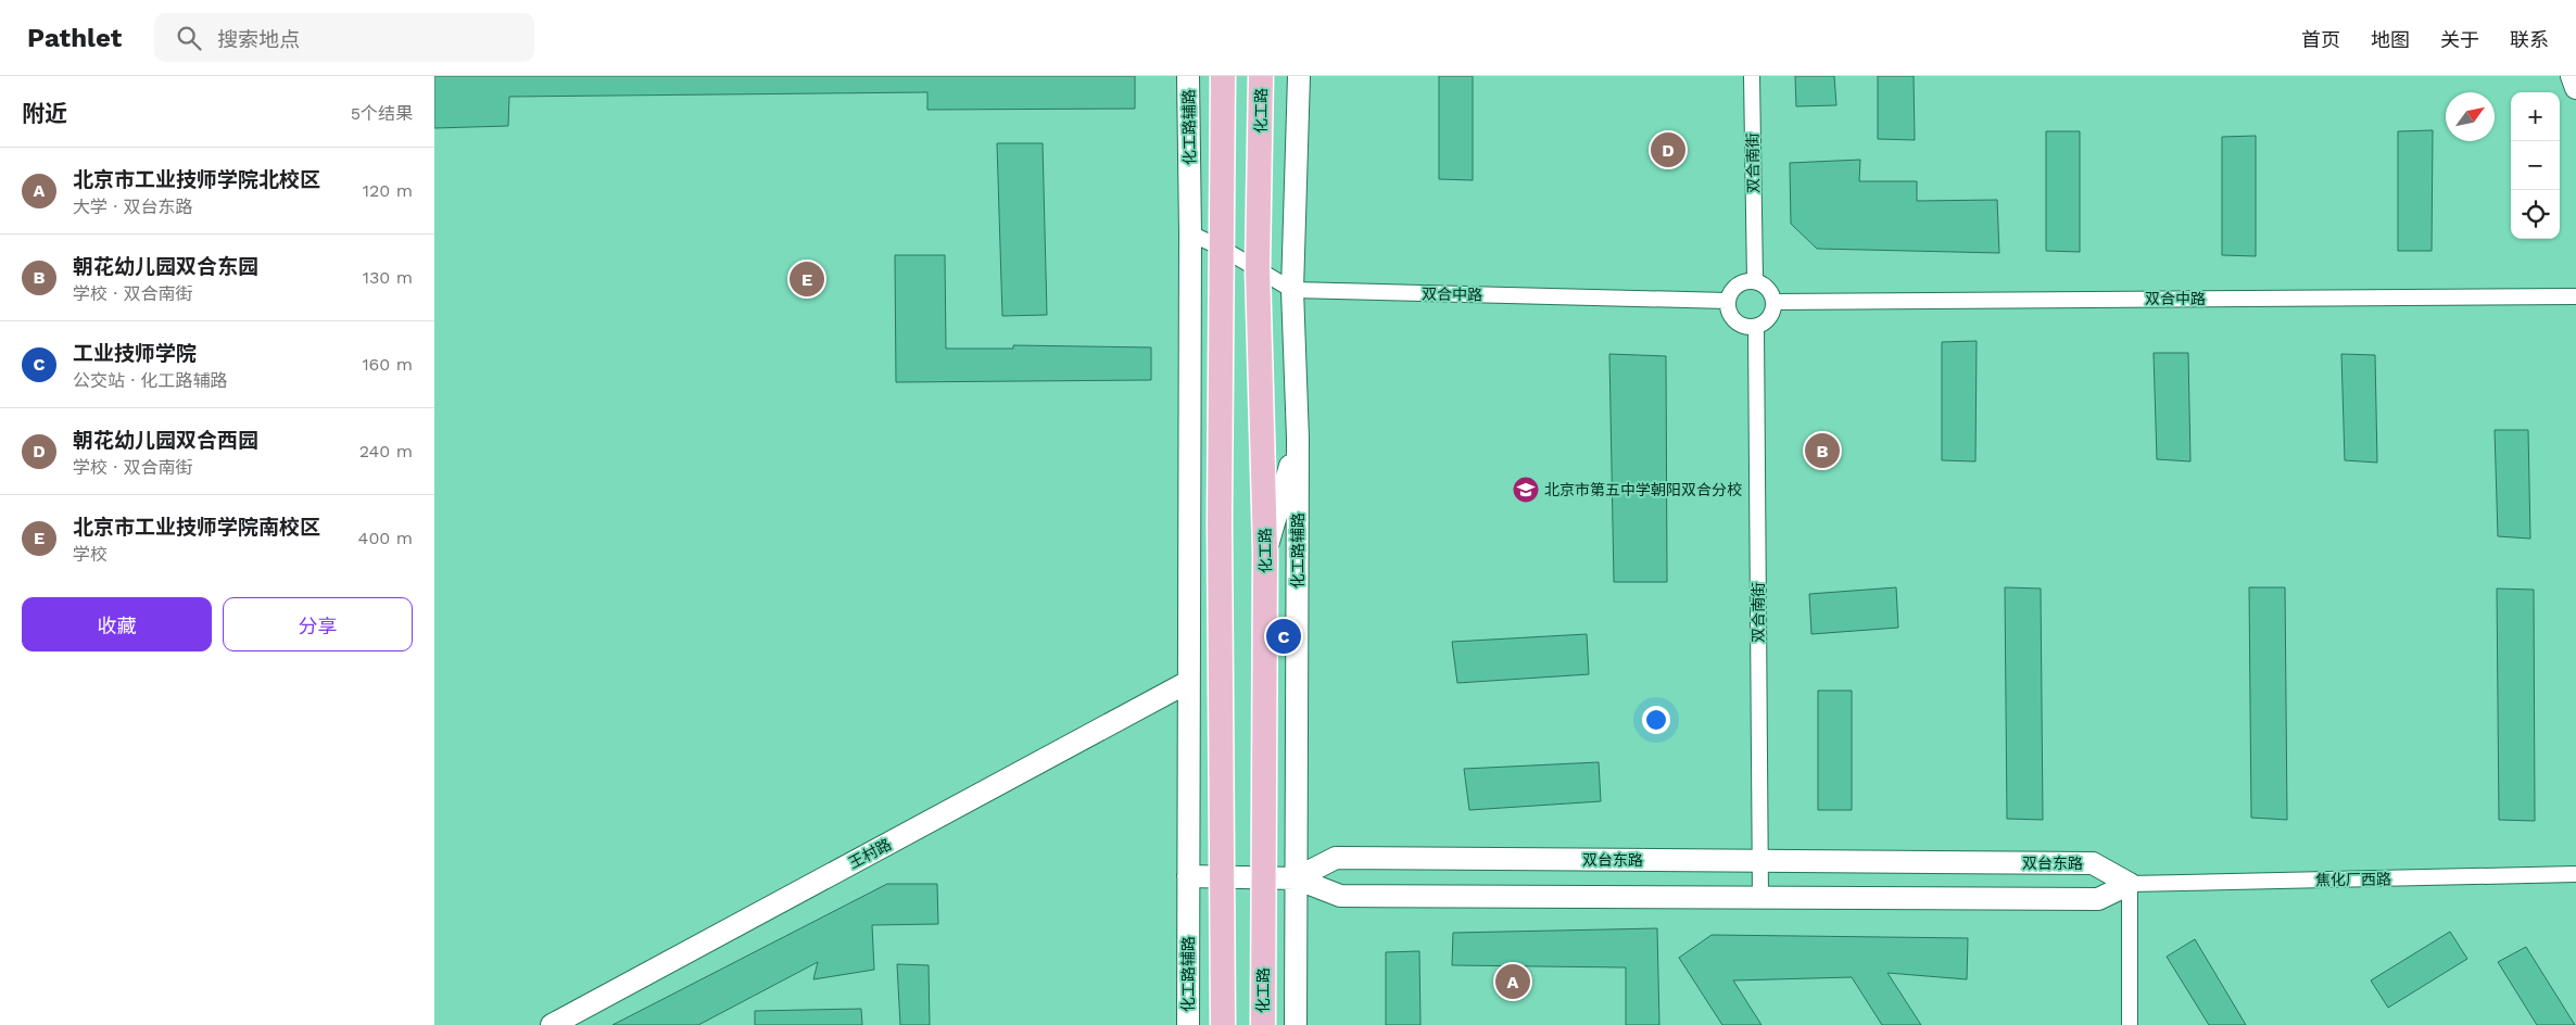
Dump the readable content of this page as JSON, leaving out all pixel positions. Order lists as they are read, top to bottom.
{
  "streets": {
    "main road": ["化工路"],
    "street": [
      "化工路辅路",
      "双合南街",
      "双合中路",
      "王村路",
      "双台东路",
      "焦化厂西路"
    ]
  },
  "crossings": [
    ["化工路辅路", "双合中路"],
    ["化工路辅路", "王村路"],
    ["化工路辅路", "双台东路"],
    ["双合南街", "双合中路"],
    ["双合南街", "双台东路"],
    ["双台东路", "焦化厂西路"]
  ],
  "places": {
    "school or university": ["北京市第五中学朝阳双合分校"]
  },
  "north": "top right",
  "page": {
    "header": "Pathlet",
    "search": "搜索地点",
    "nav": [
      "首页",
      "地图",
      "关于",
      "联系"
    ],
    "heading": ["附近", "5个结果"],
    "map_buttons": ["+", "−"],
    "pins": [
      "D",
      "E",
      "B",
      "C",
      "A"
    ],
    "list": [
      {
        "mark": "A",
        "name": "北京市工业技师学院北校区",
        "note": "大学 · 双台东路",
        "value": "120 m"
      },
      {
        "mark": "B",
        "name": "朝花幼儿园双合东园",
        "note": "学校 · 双合南街",
        "value": "130 m"
      },
      {
        "mark": "C",
        "name": "工业技师学院",
        "note": "公交站 · 化工路辅路",
        "value": "160 m"
      },
      {
        "mark": "D",
        "name": "朝花幼儿园双合西园",
        "note": "学校 · 双合南街",
        "value": "240 m"
      },
      {
        "mark": "E",
        "name": "北京市工业技师学院南校区",
        "note": "学校",
        "value": "400 m"
      }
    ],
    "buttons": ["收藏", "分享"]
  }
}
